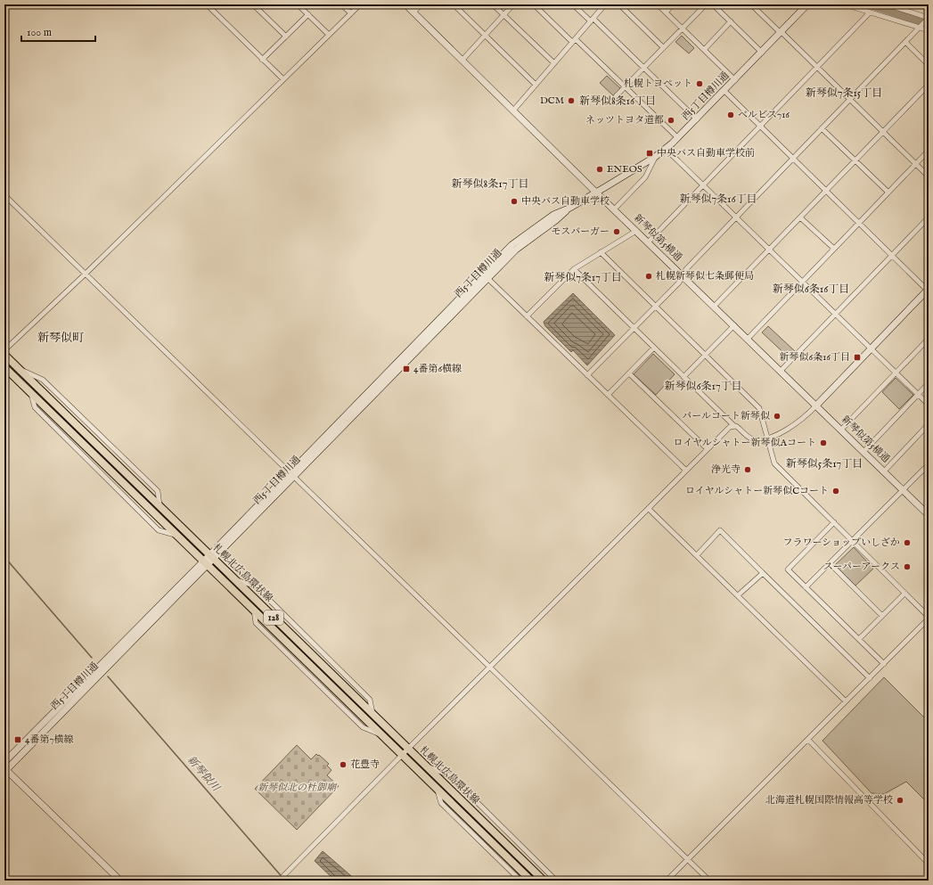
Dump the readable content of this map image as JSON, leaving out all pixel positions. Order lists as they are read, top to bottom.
{
  "streets": {
    "main road": [
      "西5丁目樽川通",
      "新琴似第5横通",
      "札幌北広島環状線",
      "128"
    ]
  },
  "crossings": [
    ["西5丁目樽川通", "新琴似第5横通"],
    ["西5丁目樽川通", "札幌北広島環状線"]
  ],
  "districts": [
    "新琴似7条15丁目",
    "新琴似8条16丁目",
    "新琴似8条17丁目",
    "新琴似7条16丁目",
    "新琴似7条17丁目",
    "新琴似6条16丁目",
    "新琴似町",
    "新琴似6条17丁目",
    "新琴似5条17丁目"
  ],
  "water": ["新琴似川"],
  "parks": ["新琴似北の杜御廟"],
  "places": {
    "other": [
      "札幌トヨペット",
      "DCM",
      "ベルビス716",
      "ネッツトヨタ道都",
      "ENEOS",
      "中央バス自動車学校",
      "モスバーガー",
      "札幌新琴似七条郵便局",
      "パールコート新琴似",
      "ロイヤルシャトー新琴似Aコート",
      "浄光寺",
      "ロイヤルシャトー新琴似Cコート",
      "フラワーショップいしざか",
      "スーパーアークス",
      "花豊寺",
      "北海道札幌国際情報高等学校"
    ],
    "transit": [
      "中央バス自動車学校前",
      "新琴似6条16丁目",
      "4番第6横線",
      "4番第7横線"
    ]
  },
  "scale_bar": "100 m"
}
